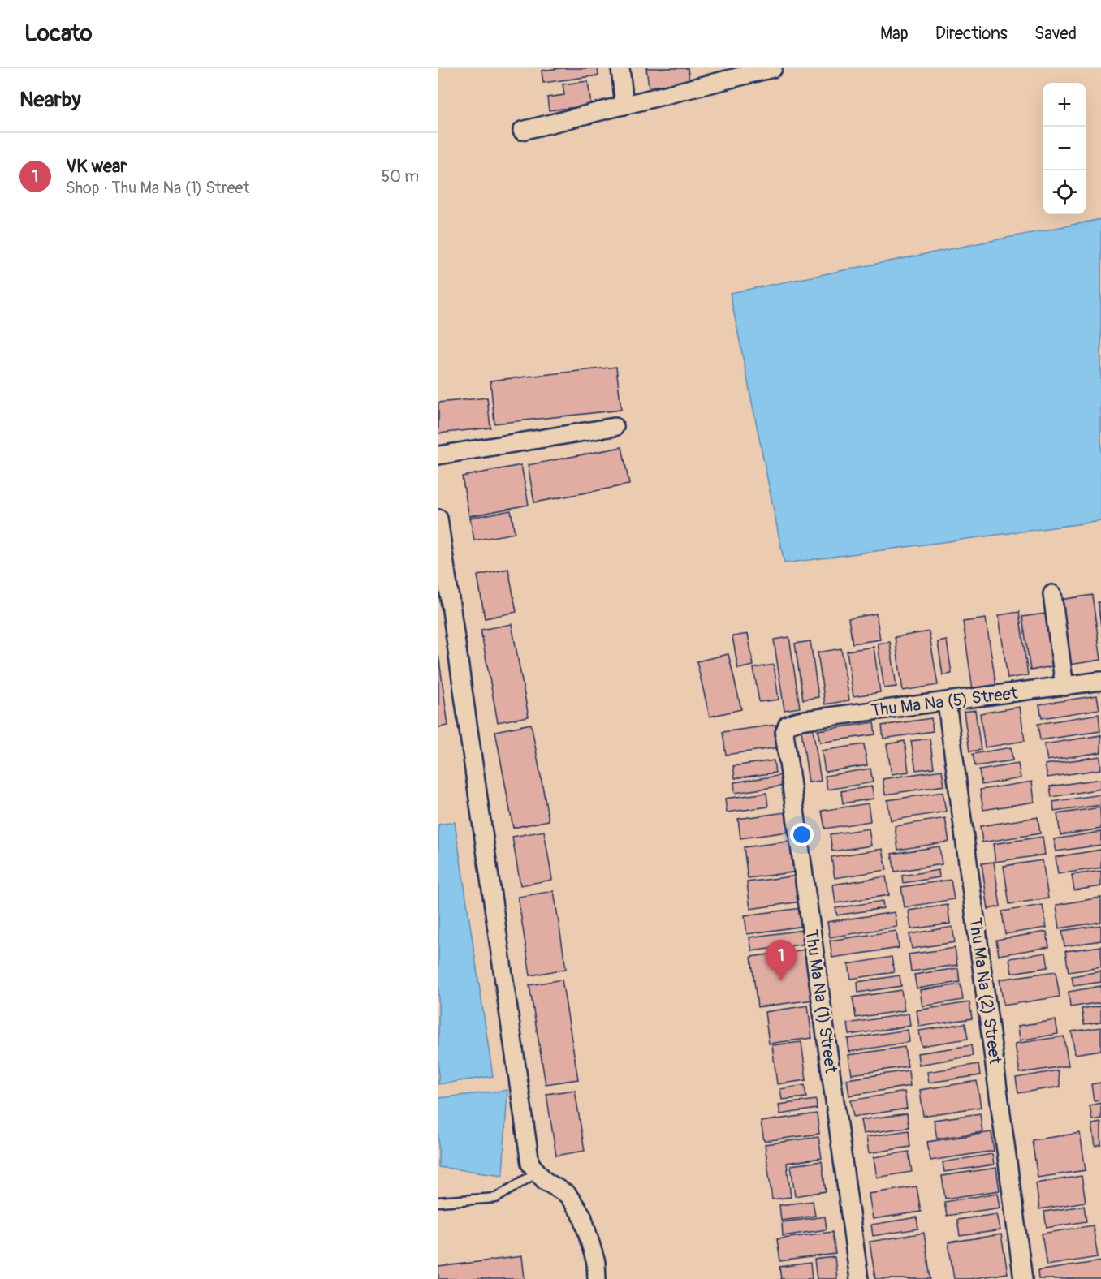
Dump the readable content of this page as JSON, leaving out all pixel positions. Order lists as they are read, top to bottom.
{
  "streets": {
    "street": ["Thu Ma Na (5) Street", "Thu Ma Na (2) Street", "Thu Ma Na (1) Street"]
  },
  "crossings": [
    ["Thu Ma Na (5) Street", "Thu Ma Na (2) Street"],
    ["Thu Ma Na (5) Street", "Thu Ma Na (1) Street"]
  ],
  "page": {
    "header": "Locato",
    "nav": ["Map", "Directions", "Saved"],
    "heading": "Nearby",
    "map_buttons": ["+", "−"],
    "list": [
      {
        "mark": "1",
        "name": "VK wear",
        "note": "Shop · Thu Ma Na (1) Street",
        "value": "50 m"
      }
    ],
    "pins": "1"
  }
}
